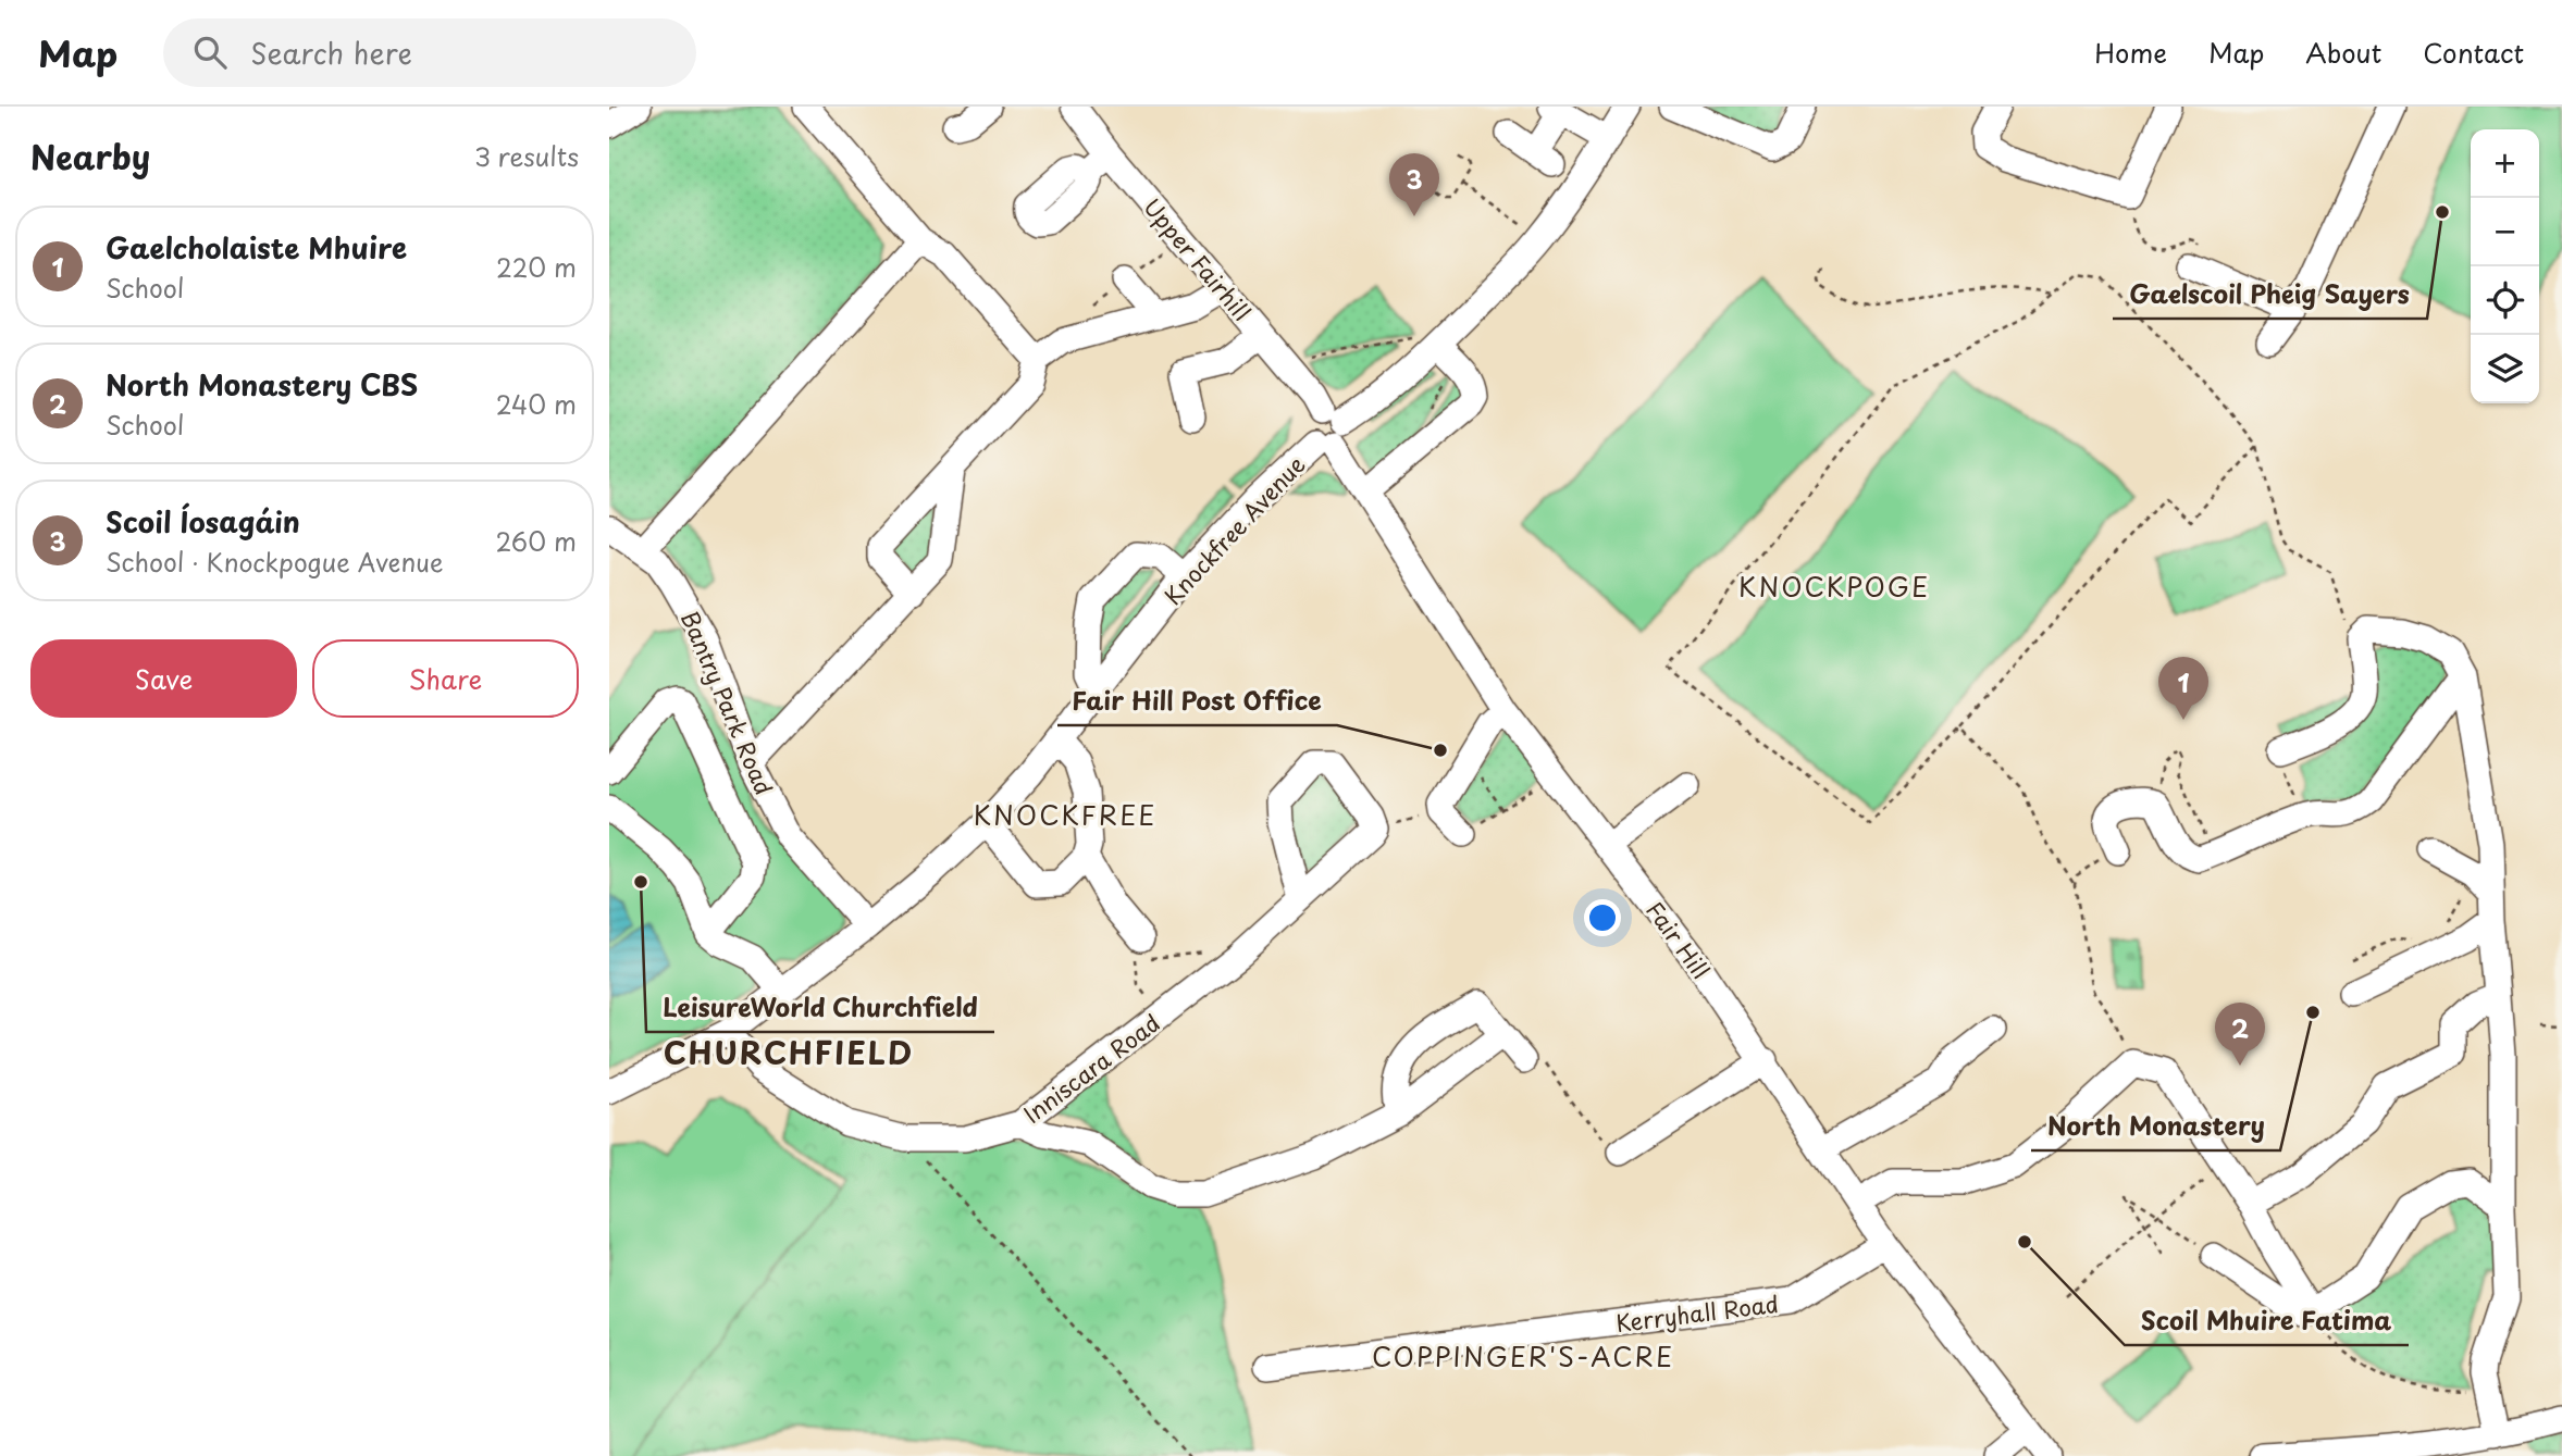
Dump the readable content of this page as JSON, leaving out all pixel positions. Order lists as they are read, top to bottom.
{
  "streets": {
    "street": [
      "Upper Fairhill",
      "Knockfree Avenue",
      "Bantry Park Road",
      "Fair Hill",
      "Inniscara Road",
      "Kerryhall Road"
    ]
  },
  "crossings": [
    ["Upper Fairhill", "Knockfree Avenue"],
    ["Upper Fairhill", "Fair Hill"],
    ["Knockfree Avenue", "Bantry Park Road"],
    ["Knockfree Avenue", "Fair Hill"],
    ["Knockfree Avenue", "Inniscara Road"],
    ["Fair Hill", "Kerryhall Road"]
  ],
  "districts": [
    "KNOCKPOGE",
    "KNOCKFREE",
    "CHURCHFIELD",
    "COPPINGER'S-ACRE"
  ],
  "places": [
    "Gaelscoil Pheig Sayers",
    "Fair Hill Post Office",
    "LeisureWorld Churchfield",
    "North Monastery",
    "Scoil Mhuire Fatima"
  ],
  "page": {
    "header": "Map",
    "search": "Search here",
    "nav": [
      "Home",
      "Map",
      "About",
      "Contact"
    ],
    "heading": ["Nearby", "3 results"],
    "map_buttons": ["+", "−"],
    "pins": ["3", "1", "2"],
    "list": [
      {
        "mark": "1",
        "name": "Gaelcholaiste Mhuire",
        "note": "School",
        "value": "220 m"
      },
      {
        "mark": "2",
        "name": "North Monastery CBS",
        "note": "School",
        "value": "240 m"
      },
      {
        "mark": "3",
        "name": "Scoil Íosagáin",
        "note": "School · Knockpogue Avenue",
        "value": "260 m"
      }
    ],
    "buttons": ["Save", "Share"]
  }
}
